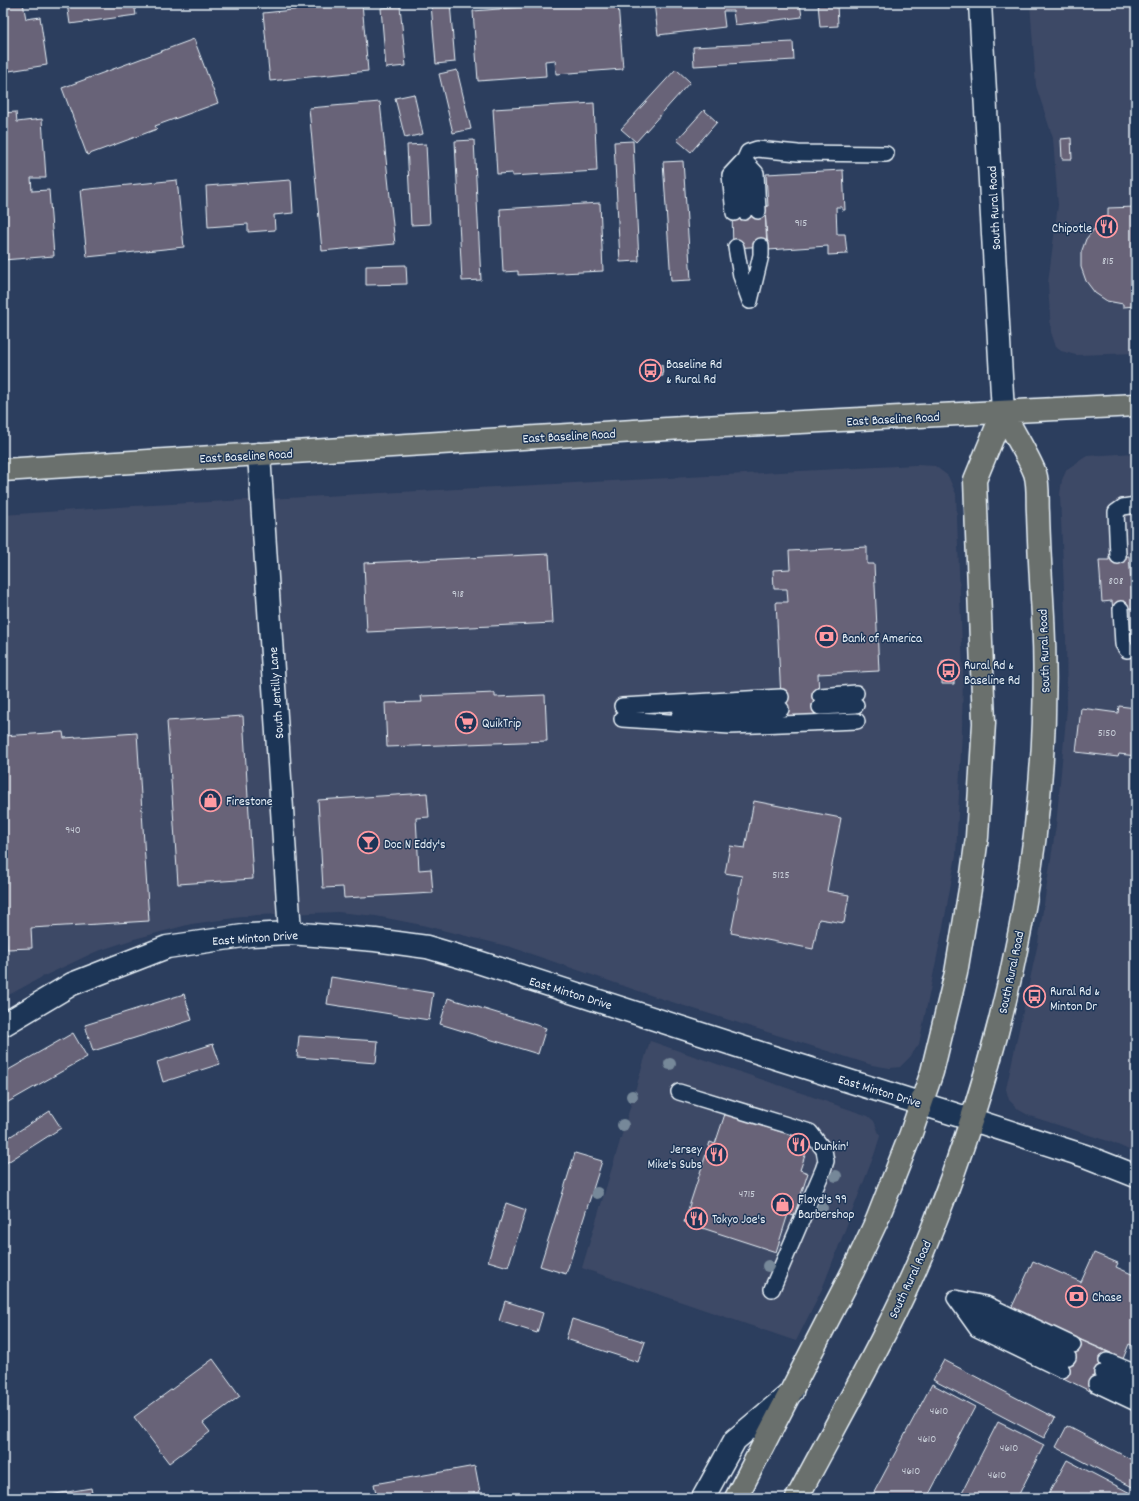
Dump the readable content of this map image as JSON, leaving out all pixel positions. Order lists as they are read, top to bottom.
{
  "streets": {
    "main road": ["South Rural Road", "East Baseline Road"],
    "street": ["South Jentilly Lane", "East Minton Drive"]
  },
  "crossings": [
    ["South Rural Road", "East Baseline Road"],
    ["South Rural Road", "East Minton Drive"],
    ["East Baseline Road", "South Jentilly Lane"],
    ["South Jentilly Lane", "East Minton Drive"]
  ],
  "places": {
    "restaurant": [
      "Chipotle",
      "Dunkin'",
      "Jersey Mike's Subs",
      "Tokyo Joe's"
    ],
    "bus stop": ["Baseline Rd & Rural Rd", "Rural Rd & Baseline Rd", "Rural Rd & Minton Dr"],
    "bank": ["Bank of America", "Chase"],
    "supermarket": ["QuikTrip"],
    "shop": ["Firestone", "Floyd's 99 Barbershop"],
    "bar": ["Doc N Eddy's"]
  },
  "house_numbers": [
    "915",
    "815",
    "808",
    "918",
    "5150",
    "940",
    "5125",
    "4715",
    "4610",
    "4610",
    "4610",
    "4610",
    "4610"
  ]
}
